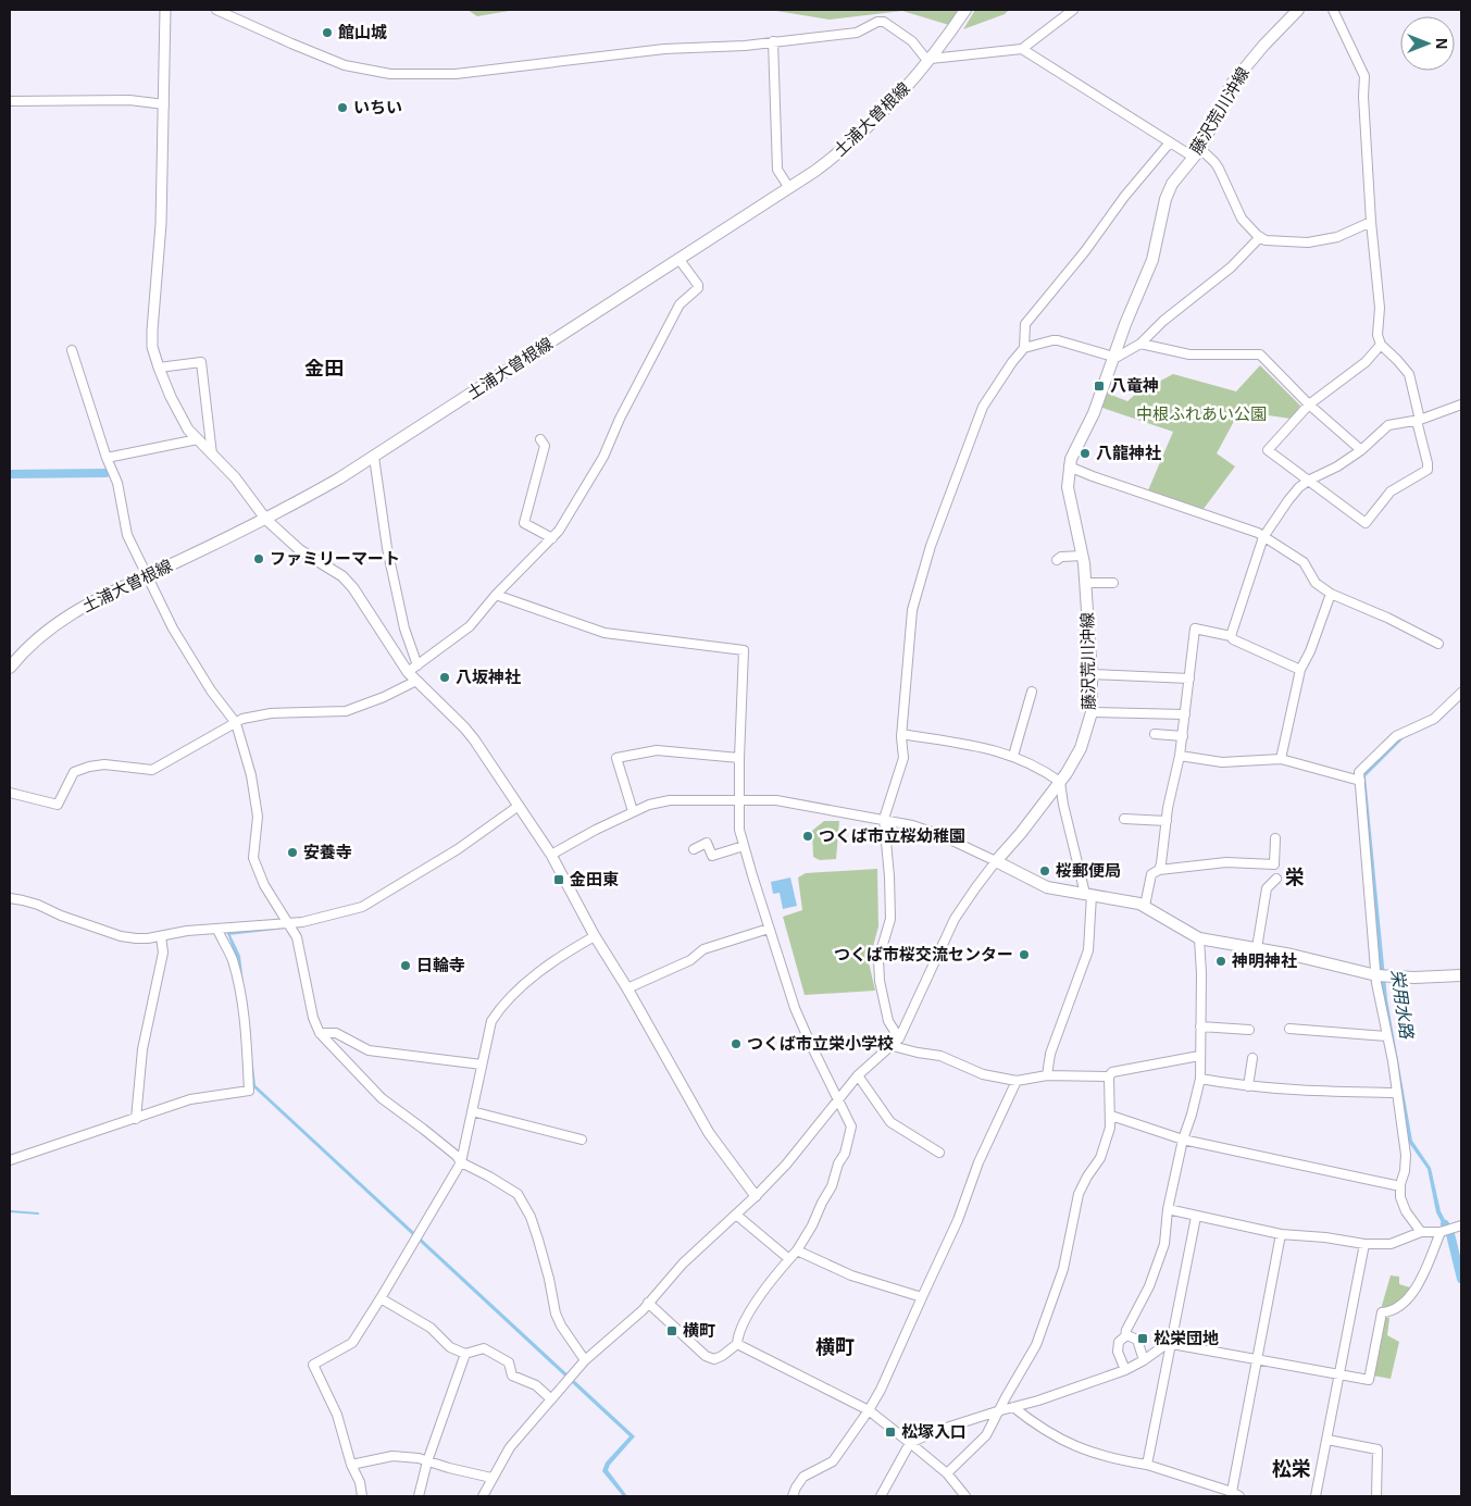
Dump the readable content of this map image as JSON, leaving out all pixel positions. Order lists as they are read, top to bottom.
{
  "streets": {
    "main road": ["藤沢荒川沖線", "土浦大曽根線"]
  },
  "districts": [
    "金田",
    "栄",
    "横町",
    "松栄"
  ],
  "water": ["栄用水路"],
  "parks": ["中根ふれあい公園"],
  "places": {
    "other": [
      "館山城",
      "いちい",
      "八龍神社",
      "ファミリーマート",
      "八坂神社",
      "つくば市立桜幼稚園",
      "安養寺",
      "桜郵便局",
      "つくば市桜交流センター",
      "神明神社",
      "日輪寺",
      "つくば市立栄小学校"
    ],
    "transit": [
      "八竜神",
      "金田東",
      "横町",
      "松栄団地",
      "松塚入口"
    ]
  },
  "north": "right"
}
